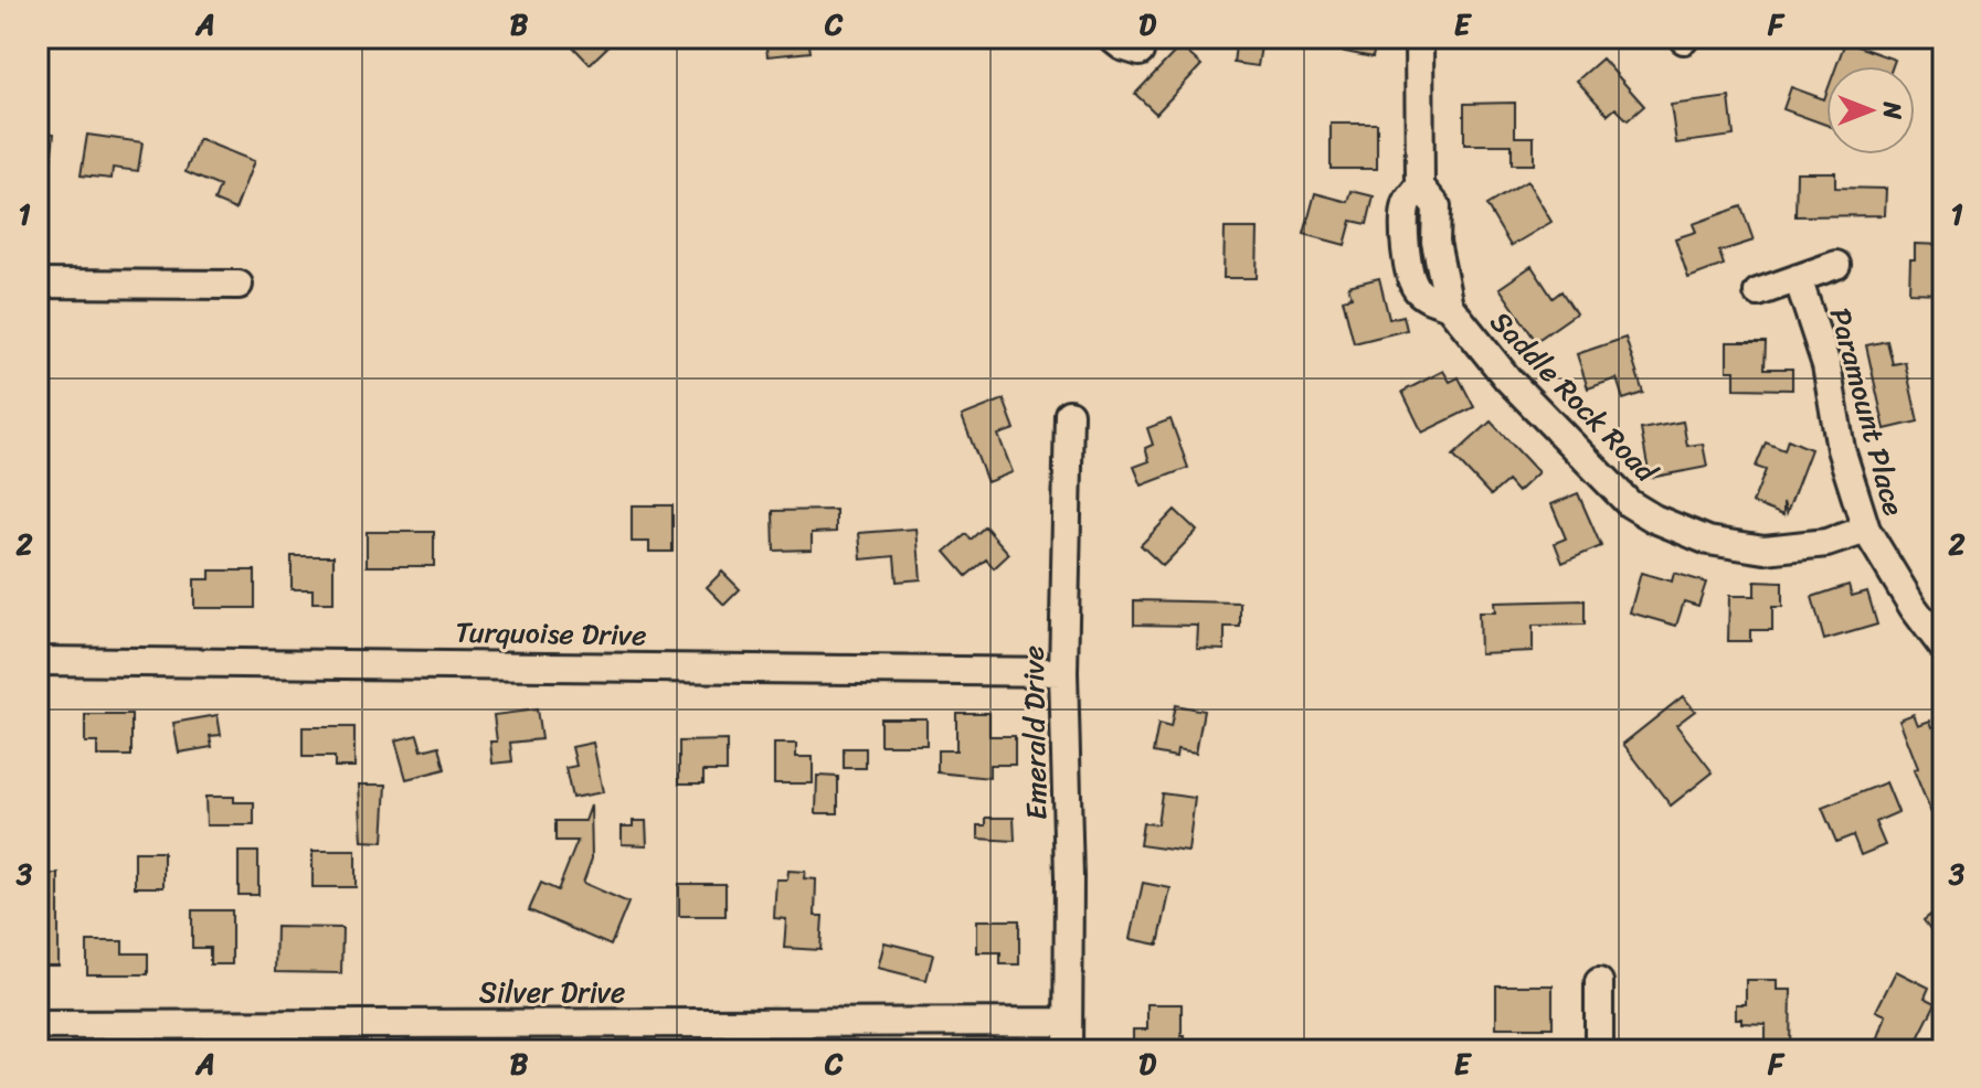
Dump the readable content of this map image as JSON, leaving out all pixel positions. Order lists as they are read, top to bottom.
{
  "streets": {
    "street": [
      "Saddle Rock Road",
      "Paramount Place",
      "Turquoise Drive",
      "Emerald Drive",
      "Silver Drive"
    ]
  },
  "crossings": [
    ["Saddle Rock Road", "Paramount Place"],
    ["Turquoise Drive", "Emerald Drive"],
    ["Emerald Drive", "Silver Drive"]
  ],
  "north": "right",
  "grid": {
    "columns": [
      "A",
      "B",
      "C",
      "D",
      "E",
      "F"
    ],
    "rows": ["1", "2", "3"]
  }
}
